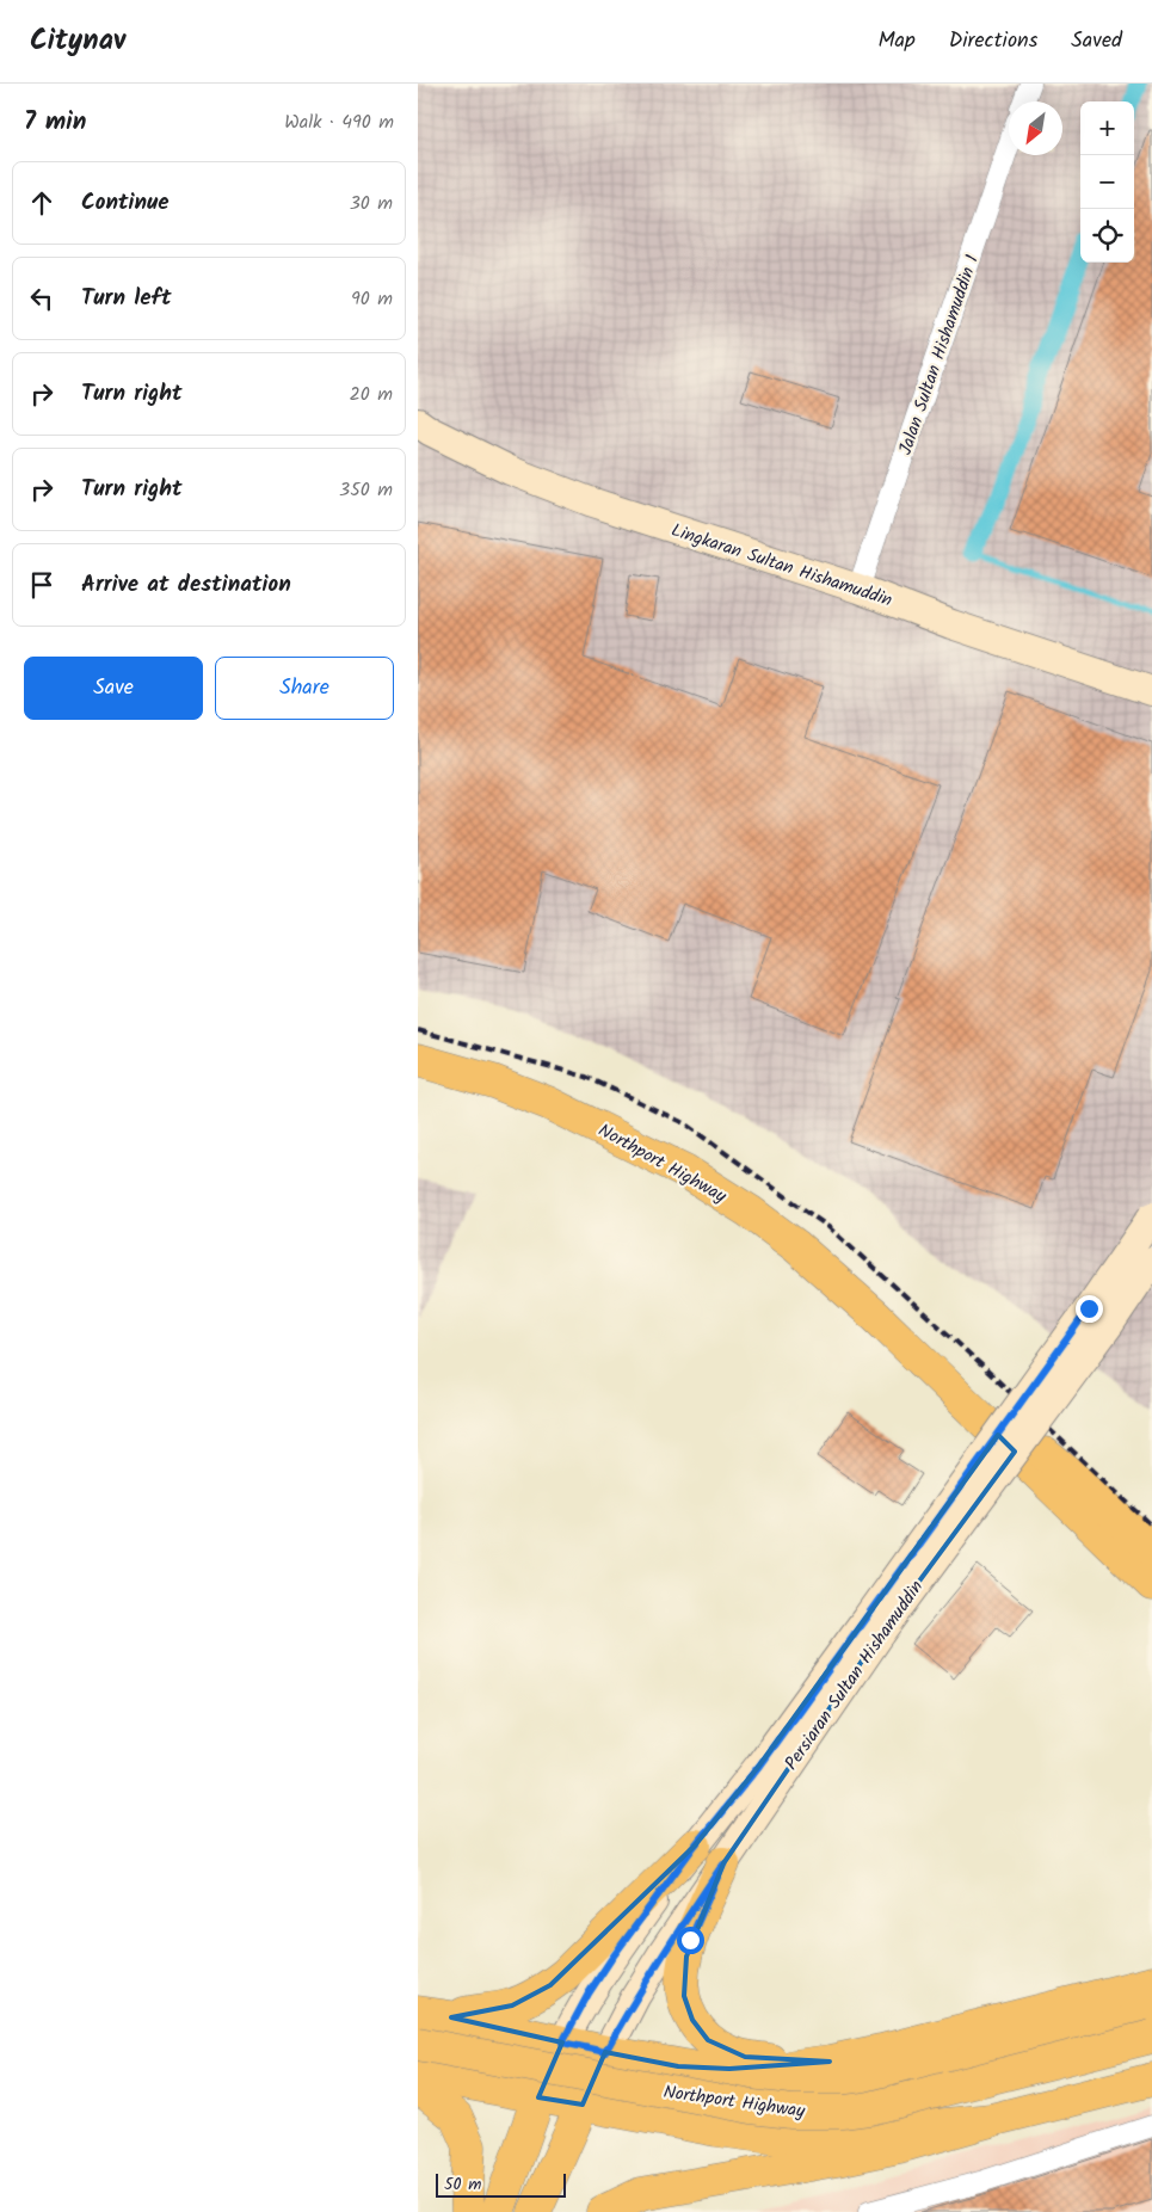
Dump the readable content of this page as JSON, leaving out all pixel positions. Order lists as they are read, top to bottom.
{
  "streets": {
    "main road": ["Northport Highway"],
    "street": ["Jalan Sultan Hishamuddin 1", "Lingkaran Sultan Hishamuddin", "Persiaran Sultan Hishamuddin"]
  },
  "crossings": [
    ["Jalan Sultan Hishamuddin 1", "Lingkaran Sultan Hishamuddin"]
  ],
  "scale_bar": "50 m",
  "north": "bottom left",
  "page": {
    "header": "Citynav",
    "nav": ["Map", "Directions", "Saved"],
    "heading": ["7 min", "Walk · 490 m"],
    "map_buttons": ["+", "−"],
    "list": [
      ["Continue", "30 m"],
      ["Turn left", "90 m"],
      ["Turn right", "20 m"],
      ["Turn right", "350 m"],
      "Arrive at destination"
    ],
    "buttons": ["Save", "Share"],
    "scale": "50 m"
  }
}
